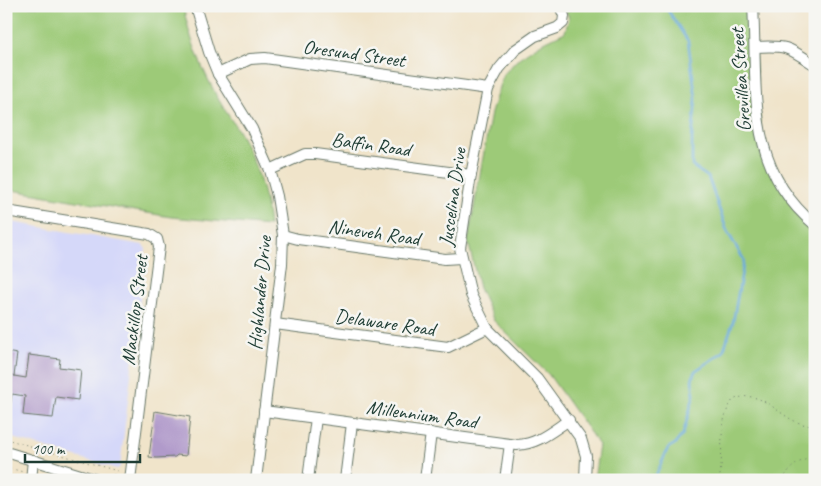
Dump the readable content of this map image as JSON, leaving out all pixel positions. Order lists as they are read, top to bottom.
{
  "streets": {
    "street": [
      "Oresund Street",
      "Grevillea Street",
      "Baffin Road",
      "Juscelina Drive",
      "Nineveh Road",
      "Highlander Drive",
      "Mackillop Street",
      "Delaware Road",
      "Millennium Road"
    ]
  },
  "crossings": [
    ["Oresund Street", "Juscelina Drive"],
    ["Oresund Street", "Highlander Drive"],
    ["Baffin Road", "Juscelina Drive"],
    ["Baffin Road", "Highlander Drive"],
    ["Juscelina Drive", "Nineveh Road"],
    ["Juscelina Drive", "Delaware Road"],
    ["Juscelina Drive", "Millennium Road"],
    ["Nineveh Road", "Highlander Drive"],
    ["Highlander Drive", "Delaware Road"],
    ["Highlander Drive", "Millennium Road"]
  ],
  "scale_bar": "100 m"
}
